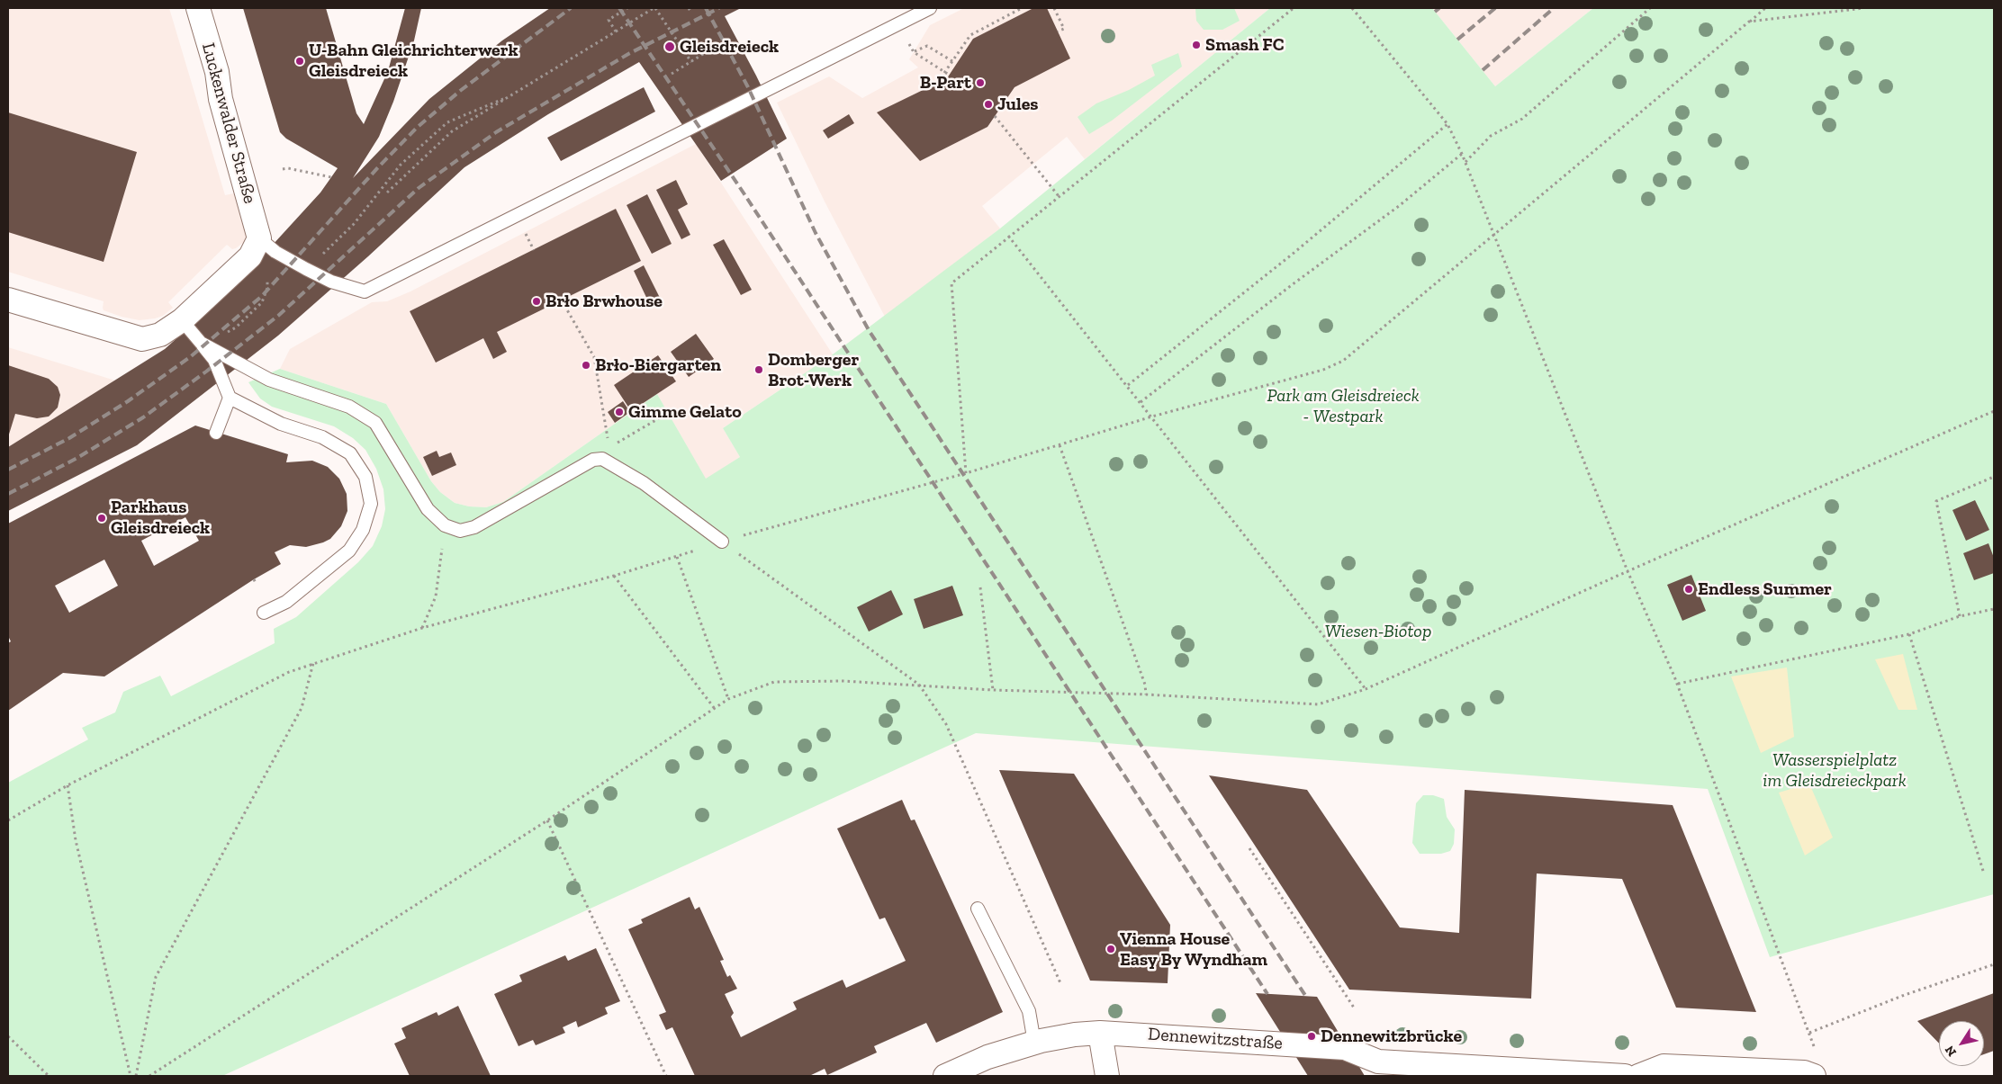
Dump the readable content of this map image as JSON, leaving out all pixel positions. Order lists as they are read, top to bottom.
{
  "streets": {
    "street": ["Luckenwalder Straße", "Dennewitzstraße"]
  },
  "parks": ["Park am Gleisdreieck - Westpark", "Wiesen-Biotop", "Wasserspielplatz im Gleisdreieckpark"],
  "places": [
    "Smash FC",
    "Gleisdreieck",
    "U-Bahn Gleichrichterwerk Gleisdreieck",
    "B-Part",
    "Jules",
    "Brło Brwhouse",
    "Brło-Biergarten",
    "Domberger Brot-Werk",
    "Gimme Gelato",
    "Parkhaus Gleisdreieck",
    "Endless Summer",
    "Vienna House Easy By Wyndham",
    "Dennewitzbrücke"
  ],
  "north": "bottom left"
}
